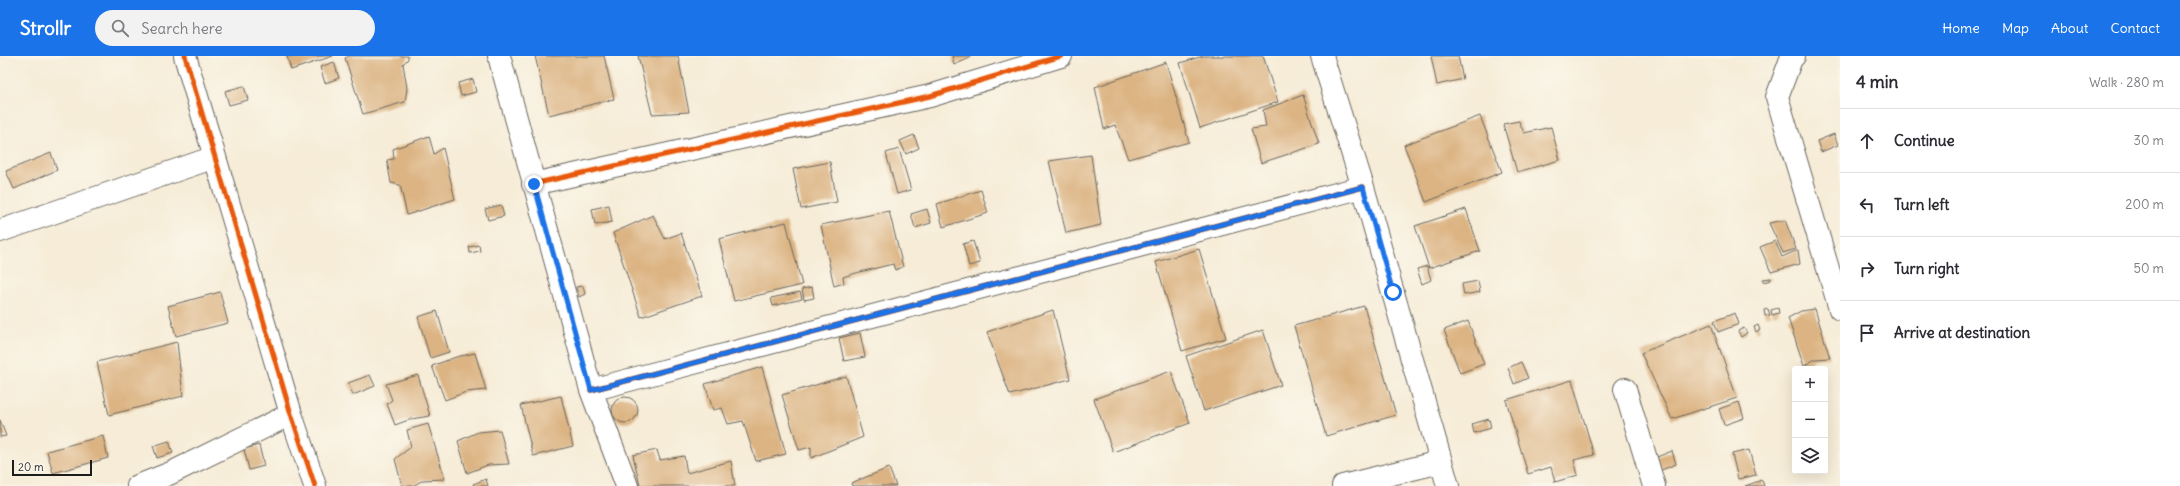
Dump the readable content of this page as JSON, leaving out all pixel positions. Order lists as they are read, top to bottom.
{
  "scale_bar": "20 m",
  "page": {
    "header": "Strollr",
    "search": "Search here",
    "nav": [
      "Home",
      "Map",
      "About",
      "Contact"
    ],
    "heading": ["4 min", "Walk · 280 m"],
    "list": [
      ["Continue", "30 m"],
      ["Turn left", "200 m"],
      ["Turn right", "50 m"],
      "Arrive at destination"
    ],
    "map_buttons": ["+", "−"],
    "scale": "20 m"
  }
}
